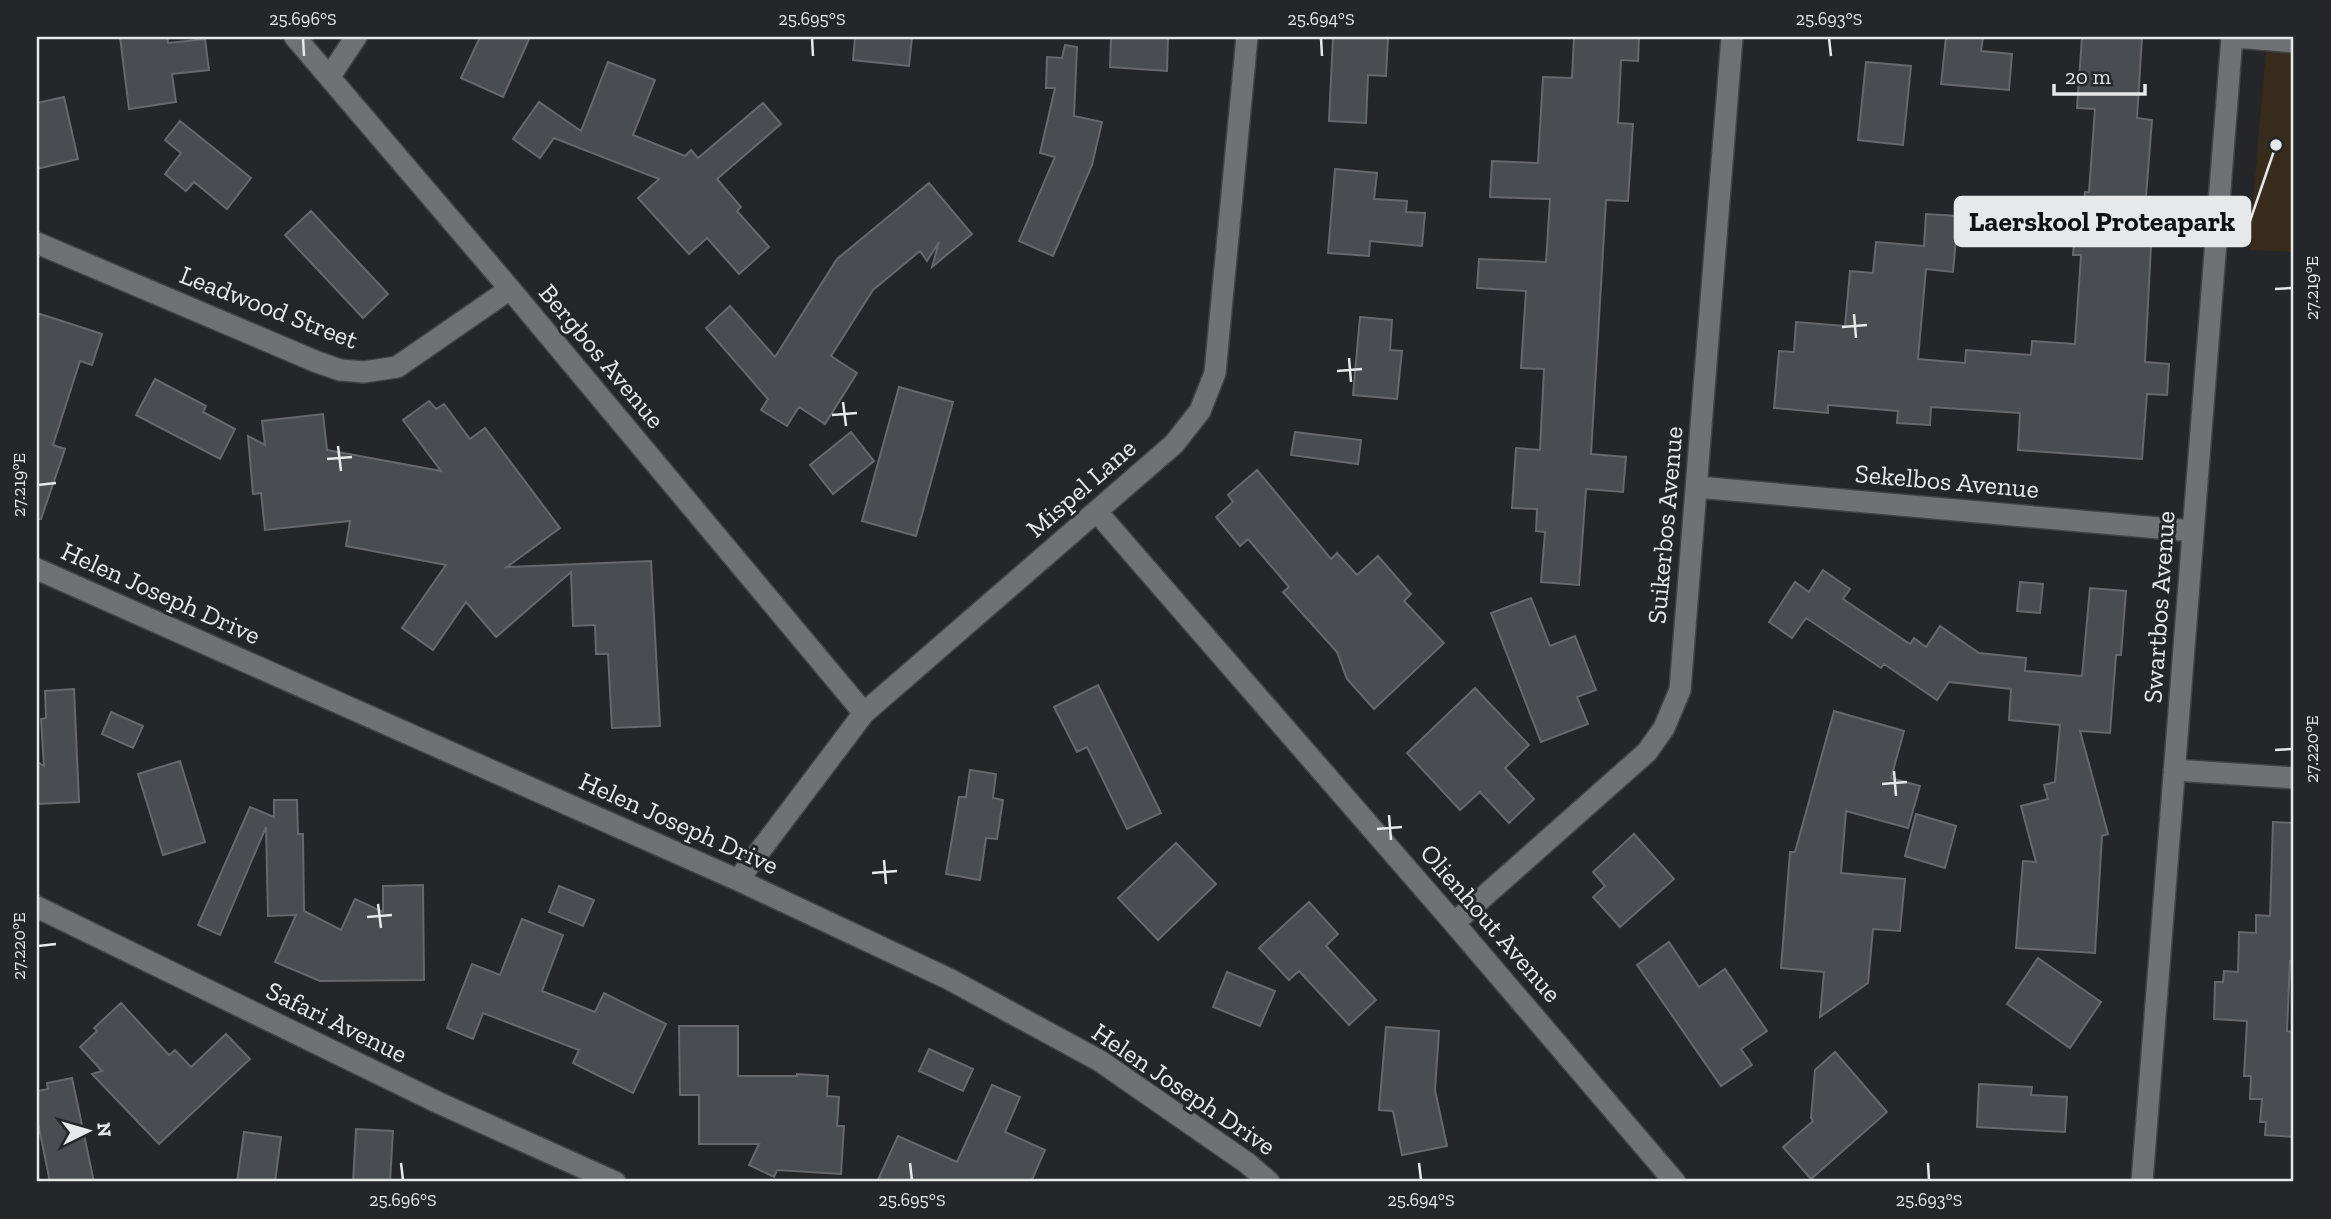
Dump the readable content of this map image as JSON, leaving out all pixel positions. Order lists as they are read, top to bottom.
{
  "streets": {
    "street": [
      "Leadwood Street",
      "Bergbos Avenue",
      "Sekelbos Avenue",
      "Mispel Lane",
      "Suikerbos Avenue",
      "Helen Joseph Drive",
      "Swartbos Avenue",
      "Olienhout Avenue",
      "Safari Avenue"
    ]
  },
  "crossings": [
    ["Leadwood Street", "Bergbos Avenue"],
    ["Bergbos Avenue", "Mispel Lane"],
    ["Sekelbos Avenue", "Suikerbos Avenue"],
    ["Sekelbos Avenue", "Swartbos Avenue"],
    ["Mispel Lane", "Helen Joseph Drive"],
    ["Mispel Lane", "Olienhout Avenue"],
    ["Suikerbos Avenue", "Olienhout Avenue"]
  ],
  "places": ["Laerskool Proteapark"],
  "scale_bar": "20 m",
  "north": "right",
  "coordinates": [
    "25.696°S",
    "25.695°S",
    "25.694°S",
    "25.693°S",
    "27.219°E",
    "27.220°E"
  ]
}
